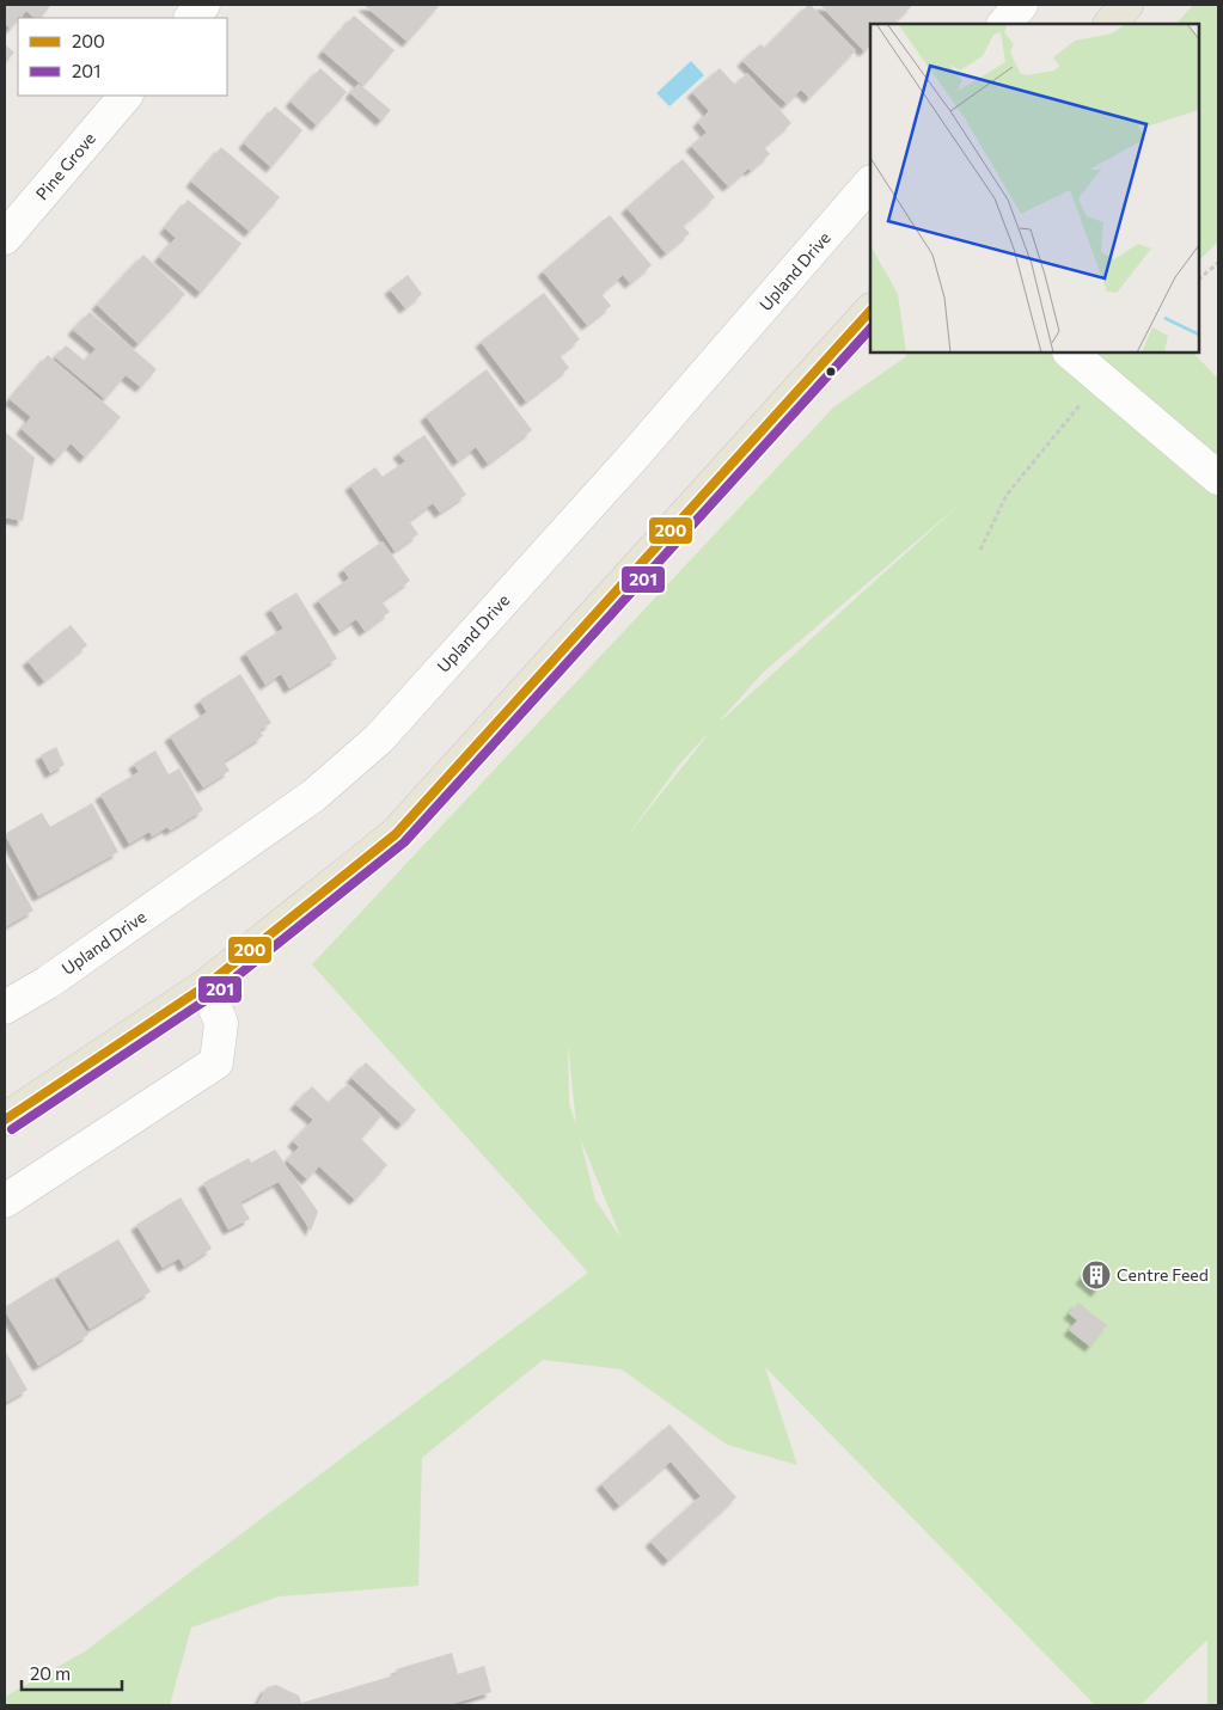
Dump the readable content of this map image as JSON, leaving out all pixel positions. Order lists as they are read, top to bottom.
{
  "streets": {
    "street": ["Pine Grove", "Upland Drive"]
  },
  "places": {
    "building": ["Centre Feed"]
  },
  "lines": ["transit line 200", "transit line 201"],
  "legend": ["200", "201"],
  "scale_bar": "20 m"
}
